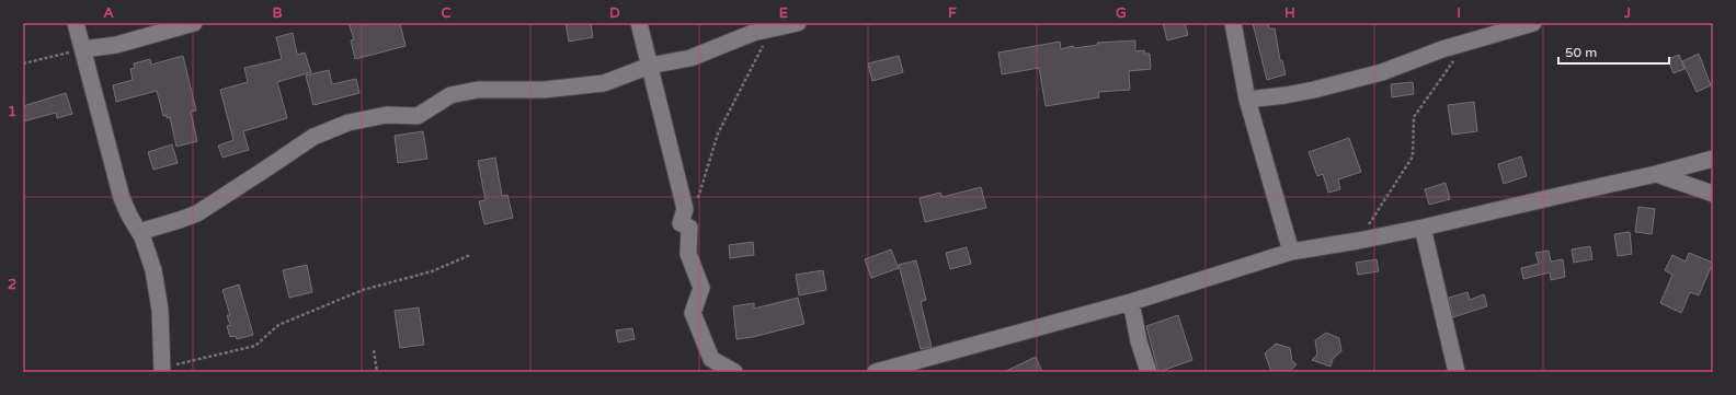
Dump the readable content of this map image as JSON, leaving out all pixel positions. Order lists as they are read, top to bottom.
{
  "scale_bar": "50 m",
  "grid": {
    "columns": [
      "A",
      "B",
      "C",
      "D",
      "E",
      "F",
      "G",
      "H",
      "I",
      "J"
    ],
    "rows": ["1", "2"]
  }
}
